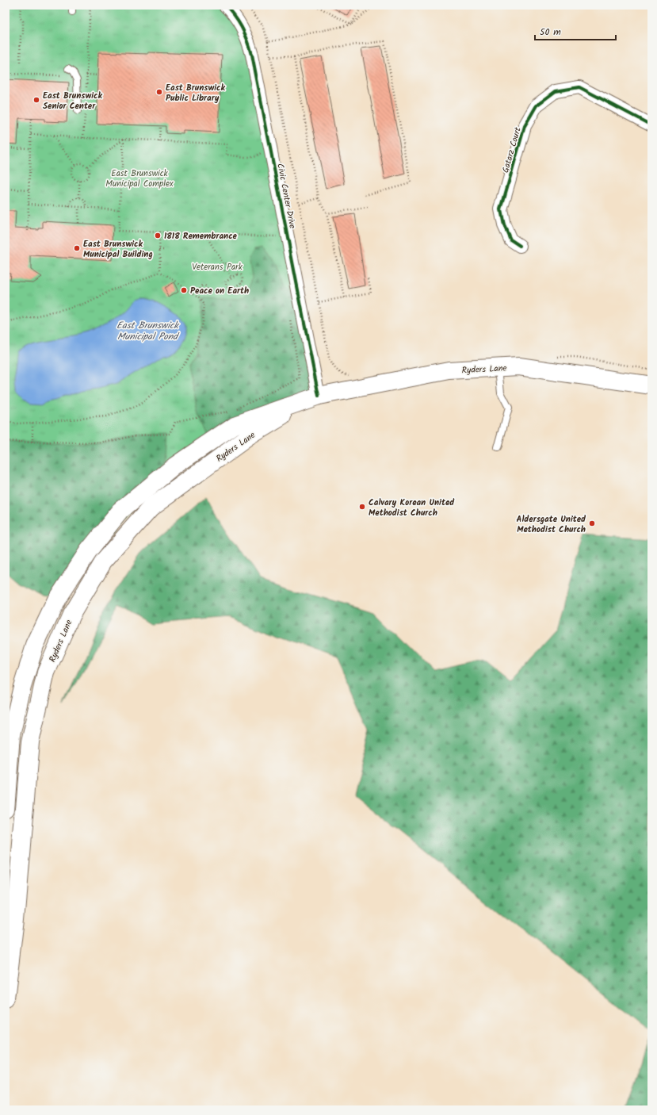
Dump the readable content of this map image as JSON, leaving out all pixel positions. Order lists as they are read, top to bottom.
{
  "streets": {
    "main road": ["Ryders Lane"],
    "street": ["Gatarz Court", "Civic Center Drive"]
  },
  "crossings": [
    ["Civic Center Drive", "Ryders Lane"]
  ],
  "water": ["East Brunswick Municipal Pond"],
  "parks": ["East Brunswick Municipal Complex", "Veterans Park"],
  "places": [
    "East Brunswick Public Library",
    "East Brunswick Senior Center",
    "1818 Remembrance",
    "East Brunswick Municipal Building",
    "Peace on Earth",
    "Calvary Korean United Methodist Church",
    "Aldersgate United Methodist Church"
  ],
  "scale_bar": "50 m"
}
